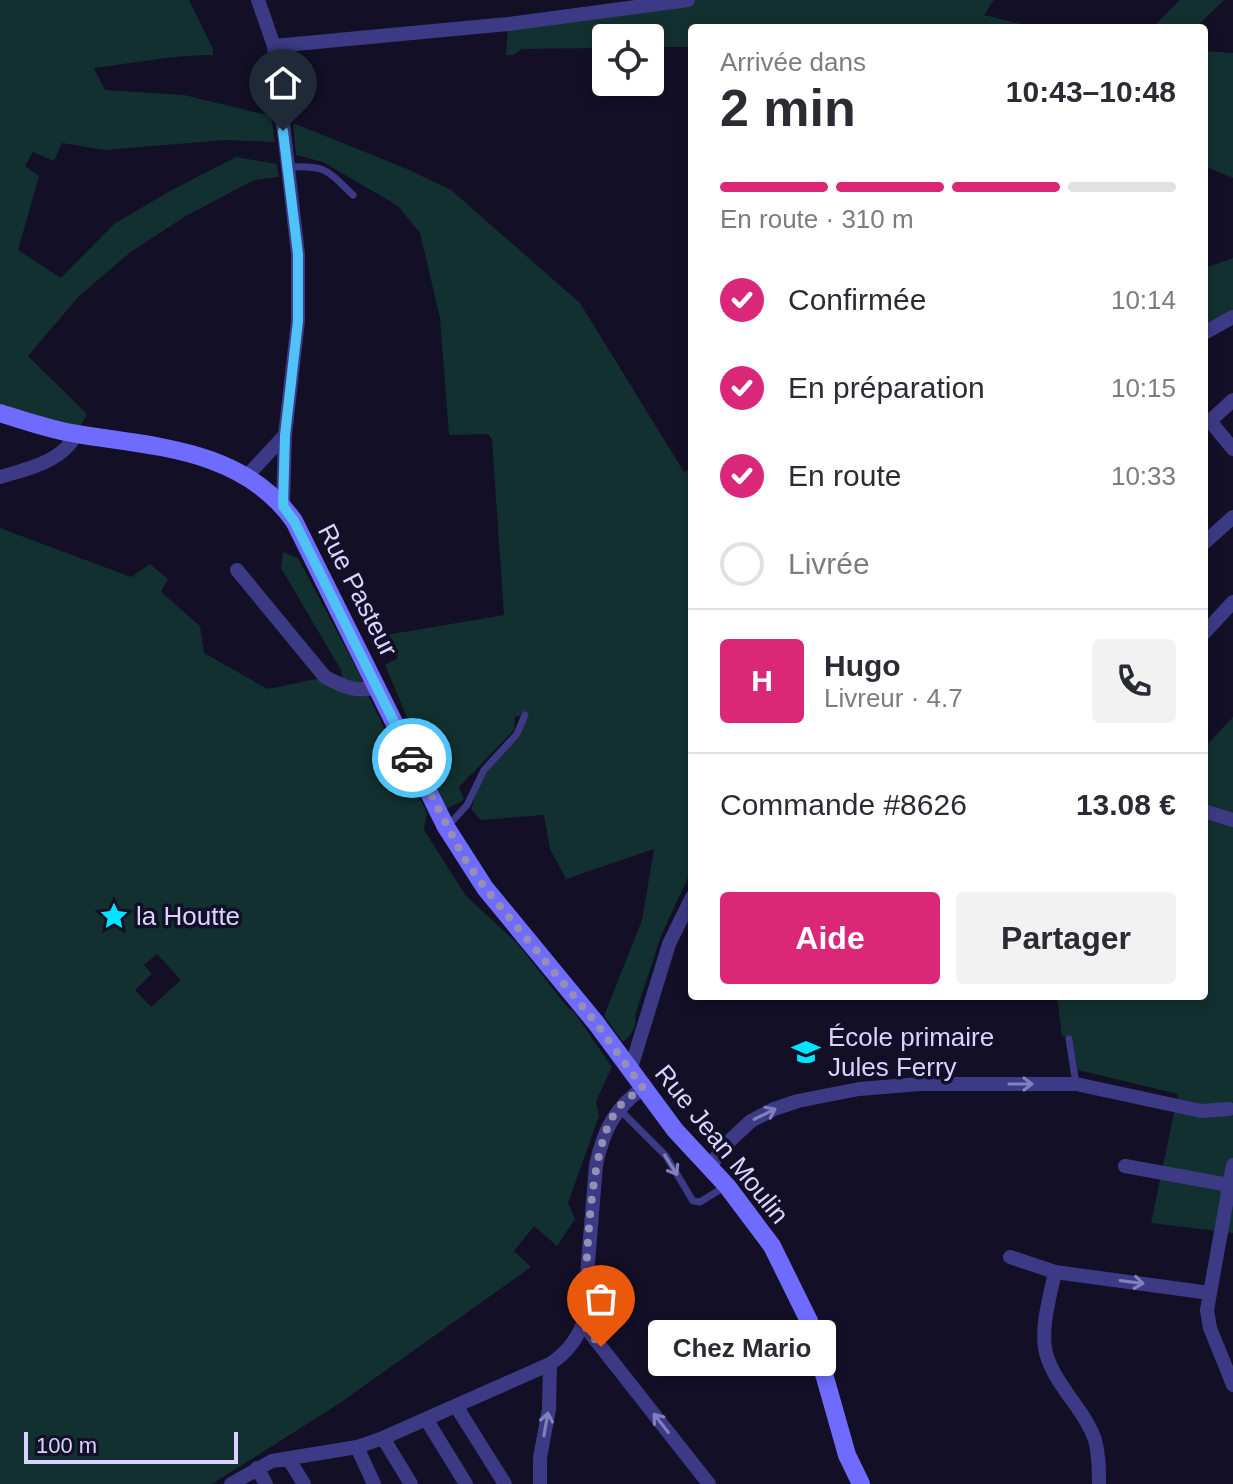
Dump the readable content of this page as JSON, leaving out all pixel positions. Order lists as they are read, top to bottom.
{
  "streets": {
    "main road": ["Rue Pasteur", "Rue Jean Moulin"]
  },
  "crossings": [
    ["Rue Pasteur", "Rue Jean Moulin"]
  ],
  "places": {
    "place": ["la Houtte"],
    "school or university": ["École primaire Jules Ferry"],
    "other": ["Chez Mario"]
  },
  "scale_bar": "100 m",
  "page": {
    "heading": ["2 min", "Arrivée dans", "10:43–10:48"],
    "panel": [
      "Hugo",
      "Livreur · 4.7",
      "Commande #8626",
      "13.08 €"
    ],
    "bar": "En route · 310 m",
    "list": [
      ["Confirmée", "10:14"],
      ["En préparation", "10:15"],
      ["En route", "10:33"],
      "Livrée"
    ],
    "round": "H",
    "buttons": ["Aide", "Partager"],
    "bubble": "Chez Mario",
    "scale": "100 m"
  }
}
